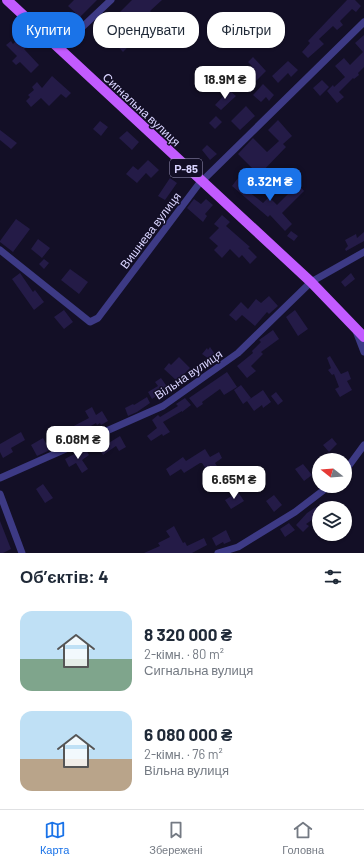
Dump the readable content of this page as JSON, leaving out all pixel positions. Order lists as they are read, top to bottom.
{
  "streets": {
    "main road": ["Сигнальна вулиця", "Р-85"],
    "street": ["Вишнева вулиця", "Вільна вулиця"]
  },
  "crossings": [
    ["Сигнальна вулиця", "Вишнева вулиця"],
    ["Сигнальна вулиця", "Вільна вулиця"]
  ],
  "north": "left",
  "page": {
    "chip": ["Купити", "Орендувати", "Фільтри"],
    "price": [
      "18.9M ₴",
      "8.32M ₴",
      "6.08M ₴",
      "6.65M ₴"
    ],
    "heading": "Об’єктів: 4",
    "list": [
      {
        "name": "8 320 000 ₴",
        "note": "2-кімн. · 80 m² · Сигнальна вулиця"
      },
      {
        "name": "6 080 000 ₴",
        "note": "2-кімн. · 76 m² · Вільна вулиця"
      }
    ],
    "tabs": ["Карта", "Збережені", "Головна"]
  }
}
